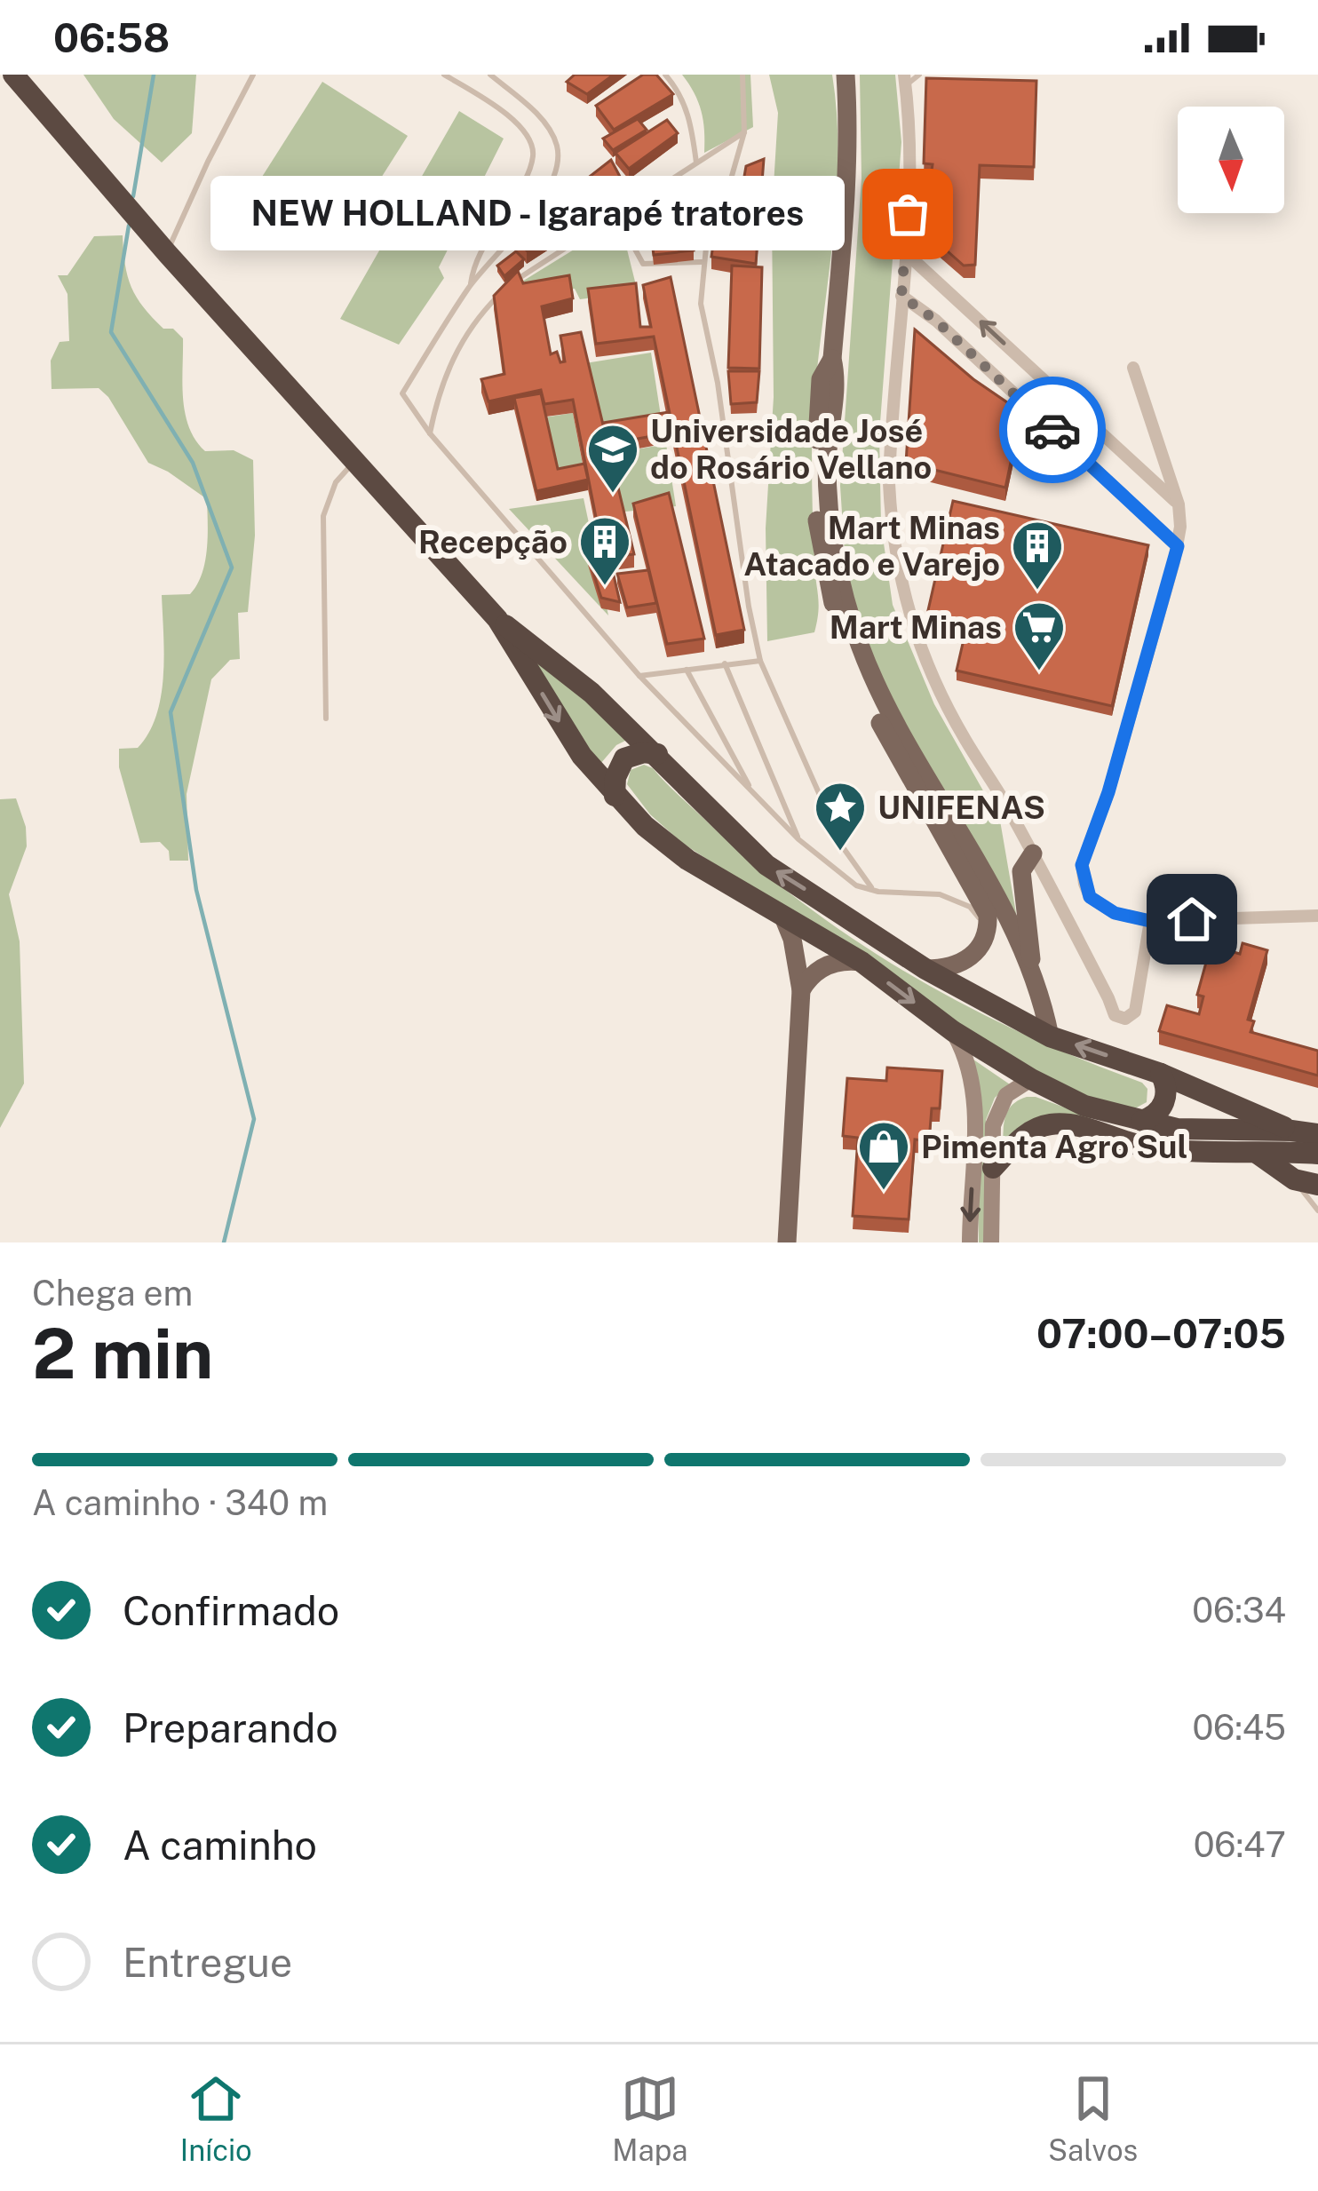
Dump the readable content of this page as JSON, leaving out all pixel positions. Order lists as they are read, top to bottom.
{
  "places": {
    "other": ["NEW HOLLAND - Igarapé tratores"],
    "school or university": ["Universidade José do Rosário Vellano"],
    "building": ["Recepção", "Mart Minas Atacado e Varejo"],
    "supermarket": ["Mart Minas"],
    "place": ["UNIFENAS"],
    "shop": ["Pimenta Agro Sul"]
  },
  "north": "bottom",
  "page": {
    "status": "06:58",
    "bubble": "NEW HOLLAND - Igarapé tratores",
    "heading": ["2 min", "Chega em", "07:00–07:05"],
    "bar": "A caminho · 340 m",
    "list": [
      ["Confirmado", "06:34"],
      ["Preparando", "06:45"],
      ["A caminho", "06:47"],
      "Entregue"
    ],
    "tabs": ["Início", "Mapa", "Salvos"]
  }
}
